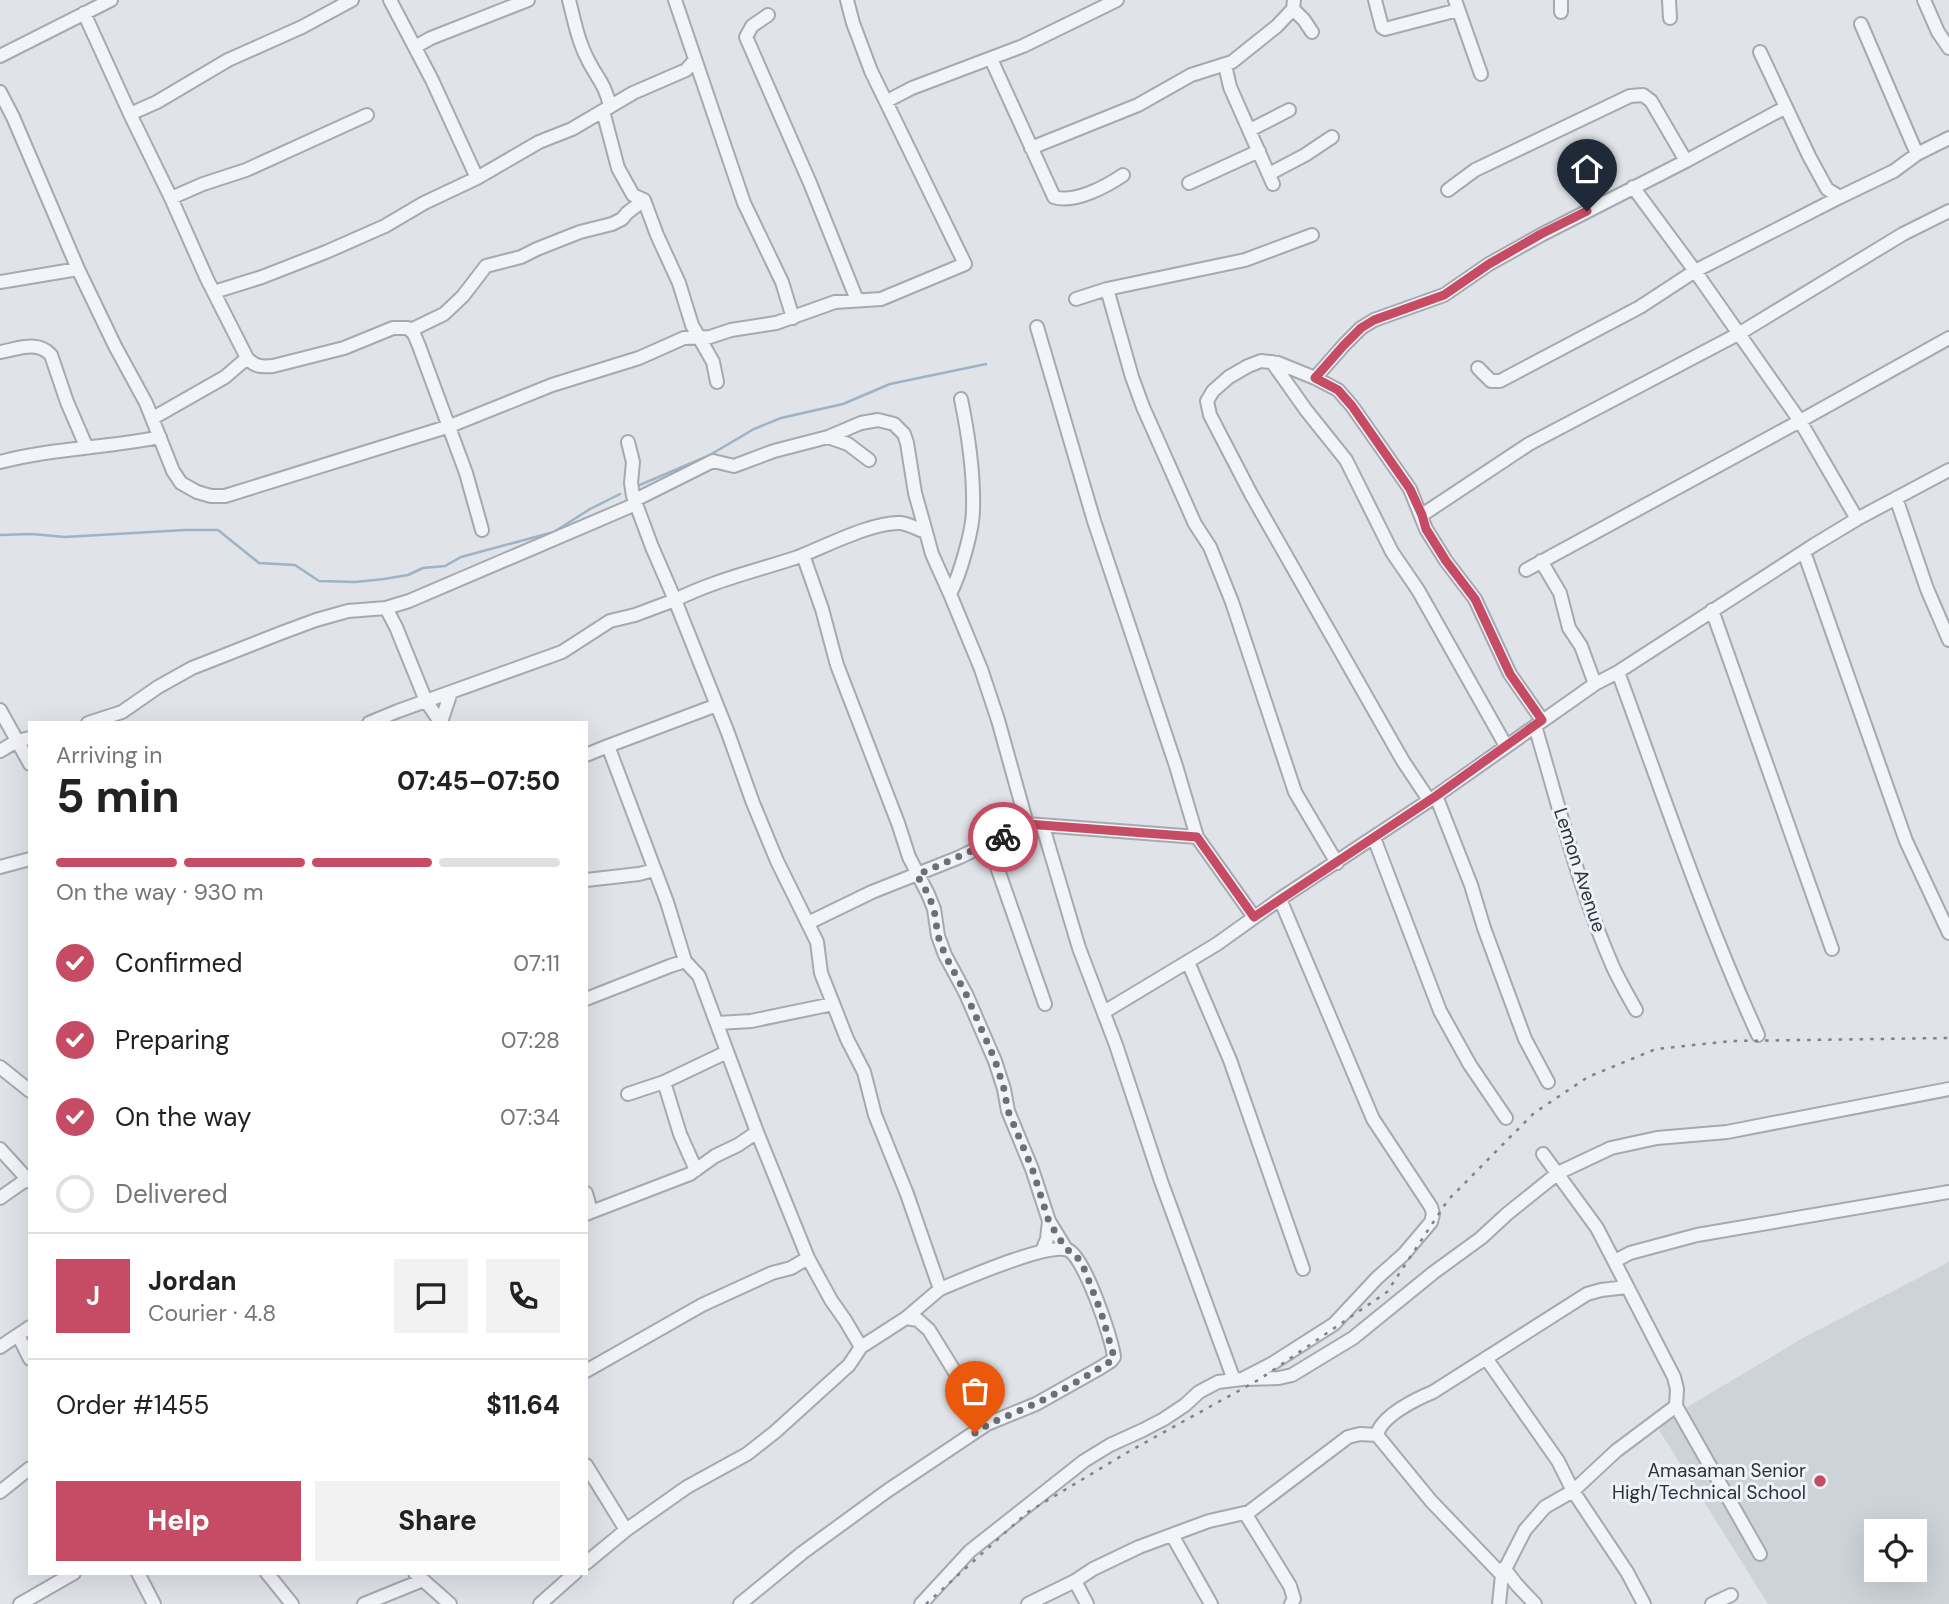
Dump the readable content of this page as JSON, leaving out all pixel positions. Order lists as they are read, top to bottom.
{
  "streets": {
    "street": ["Lemon Avenue"]
  },
  "places": ["Amasaman Senior High/Technical School"],
  "page": {
    "heading": ["5 min", "Arriving in", "07:45–07:50"],
    "panel": [
      "Jordan",
      "Courier · 4.8",
      "Order #1455",
      "$11.64"
    ],
    "bar": "On the way · 930 m",
    "list": [
      ["Confirmed", "07:11"],
      ["Preparing", "07:28"],
      ["On the way", "07:34"],
      "Delivered"
    ],
    "round": "J",
    "buttons": ["Help", "Share"]
  }
}
